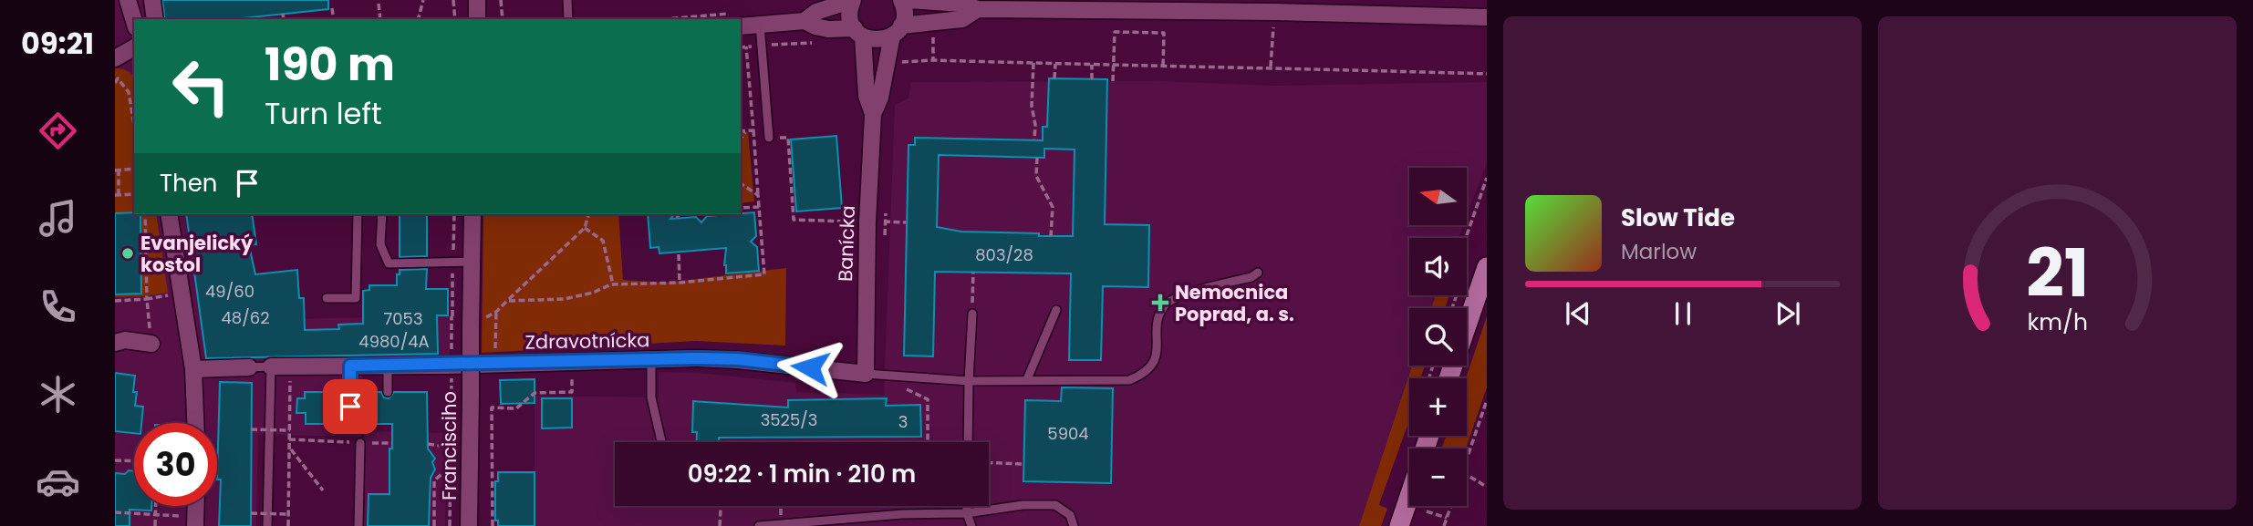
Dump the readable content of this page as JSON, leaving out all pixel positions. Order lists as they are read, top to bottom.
{
  "streets": {
    "street": ["Banícka", "Zdravotnícka", "Francisciho"]
  },
  "crossings": [
    ["Banícka", "Zdravotnícka"]
  ],
  "places": {
    "other": ["Evanjelický kostol"],
    "health": ["Nemocnica Poprad, a. s."]
  },
  "house_numbers": [
    "803/28",
    "49/60",
    "48/62",
    "7053",
    "4980/4A",
    "3525/3",
    "3",
    "5904"
  ],
  "north": "left",
  "page": {
    "tabs": "09:21",
    "turn": ["190 m", "Turn left"],
    "then": "Then",
    "map_buttons": ["+", "−"],
    "song": ["Slow Tide", "Marlow"],
    "limit": "30",
    "trip": "09:22 · 1 min · 210 m",
    "gauge": ["21", "km/h"]
  }
}
